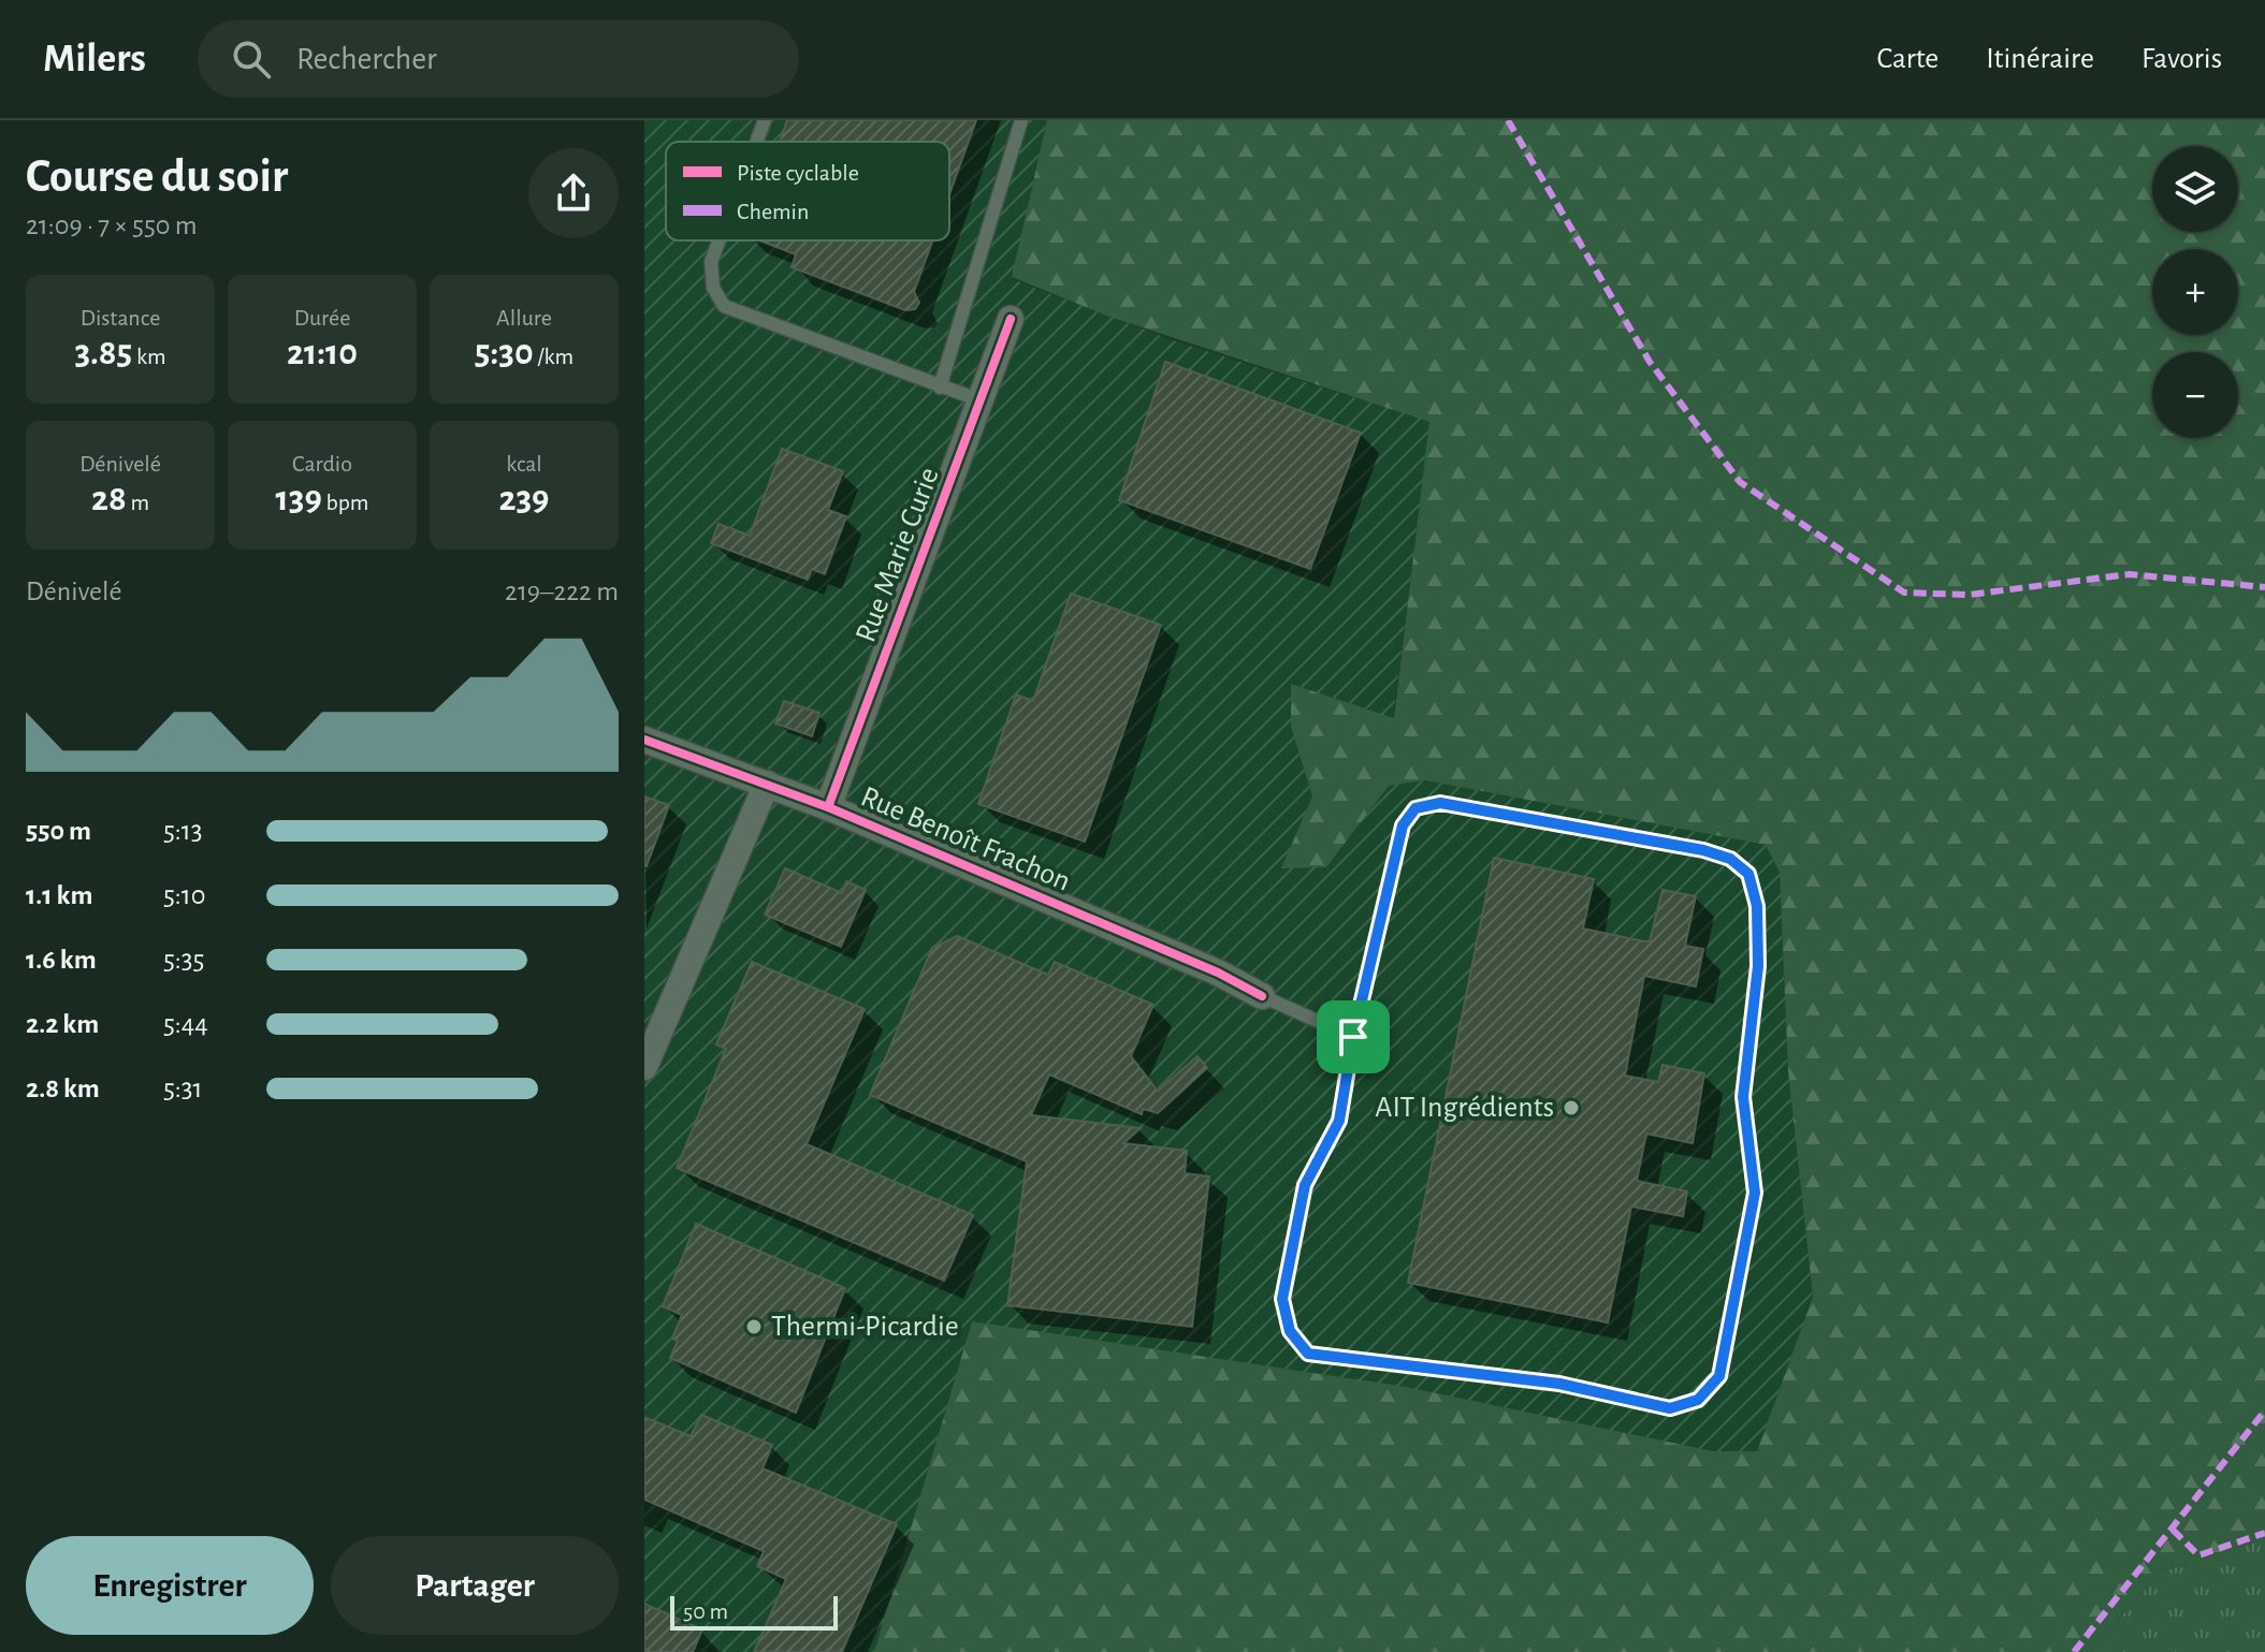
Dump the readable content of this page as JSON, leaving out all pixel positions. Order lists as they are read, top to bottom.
{
  "streets": {
    "street": ["Rue Marie Curie", "Rue Benoît Frachon"]
  },
  "crossings": [
    ["Rue Marie Curie", "Rue Benoît Frachon"]
  ],
  "places": ["AIT Ingrédients", "Thermi-Picardie"],
  "legend": ["Piste cyclable", "Chemin"],
  "scale_bar": "50 m",
  "page": {
    "header": "Milers",
    "search": "Rechercher",
    "nav": ["Carte", "Itinéraire", "Favoris"],
    "heading": ["Course du soir", "21:09 · 7 × 550 m"],
    "map_buttons": ["+", "−"],
    "stats": [
      ["Distance", "3.85 km"],
      ["Durée", "21:10"],
      ["Allure", "5:30 /km"],
      ["Dénivelé", "28 m"],
      ["Cardio", "139 bpm"],
      ["kcal", "239"]
    ],
    "chart": ["Dénivelé", "219–222 m"],
    "list": [
      {
        "name": "550 m",
        "note": "5:13"
      },
      {
        "name": "1.1 km",
        "note": "5:10"
      },
      {
        "name": "1.6 km",
        "note": "5:35"
      },
      {
        "name": "2.2 km",
        "note": "5:44"
      },
      {
        "name": "2.8 km",
        "note": "5:31"
      }
    ],
    "buttons": ["Enregistrer", "Partager"],
    "scale": "50 m"
  }
}
